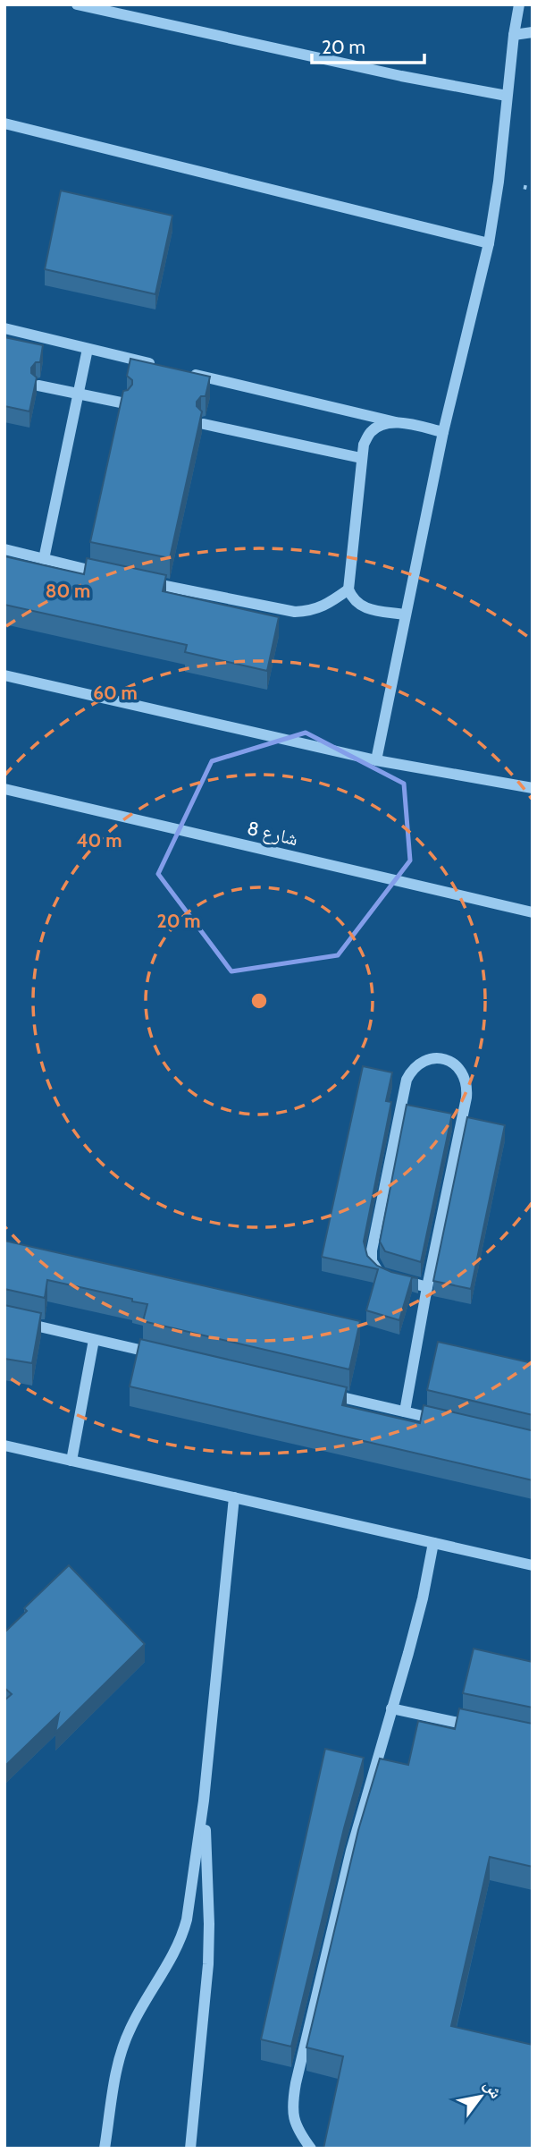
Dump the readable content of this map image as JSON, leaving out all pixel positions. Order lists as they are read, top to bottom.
{
  "streets": {
    "street": ["شارع 8"]
  },
  "scale_bar": "20 m",
  "north": "top right",
  "rings": [
    "80 m",
    "60 m",
    "40 m",
    "20 m"
  ]
}
